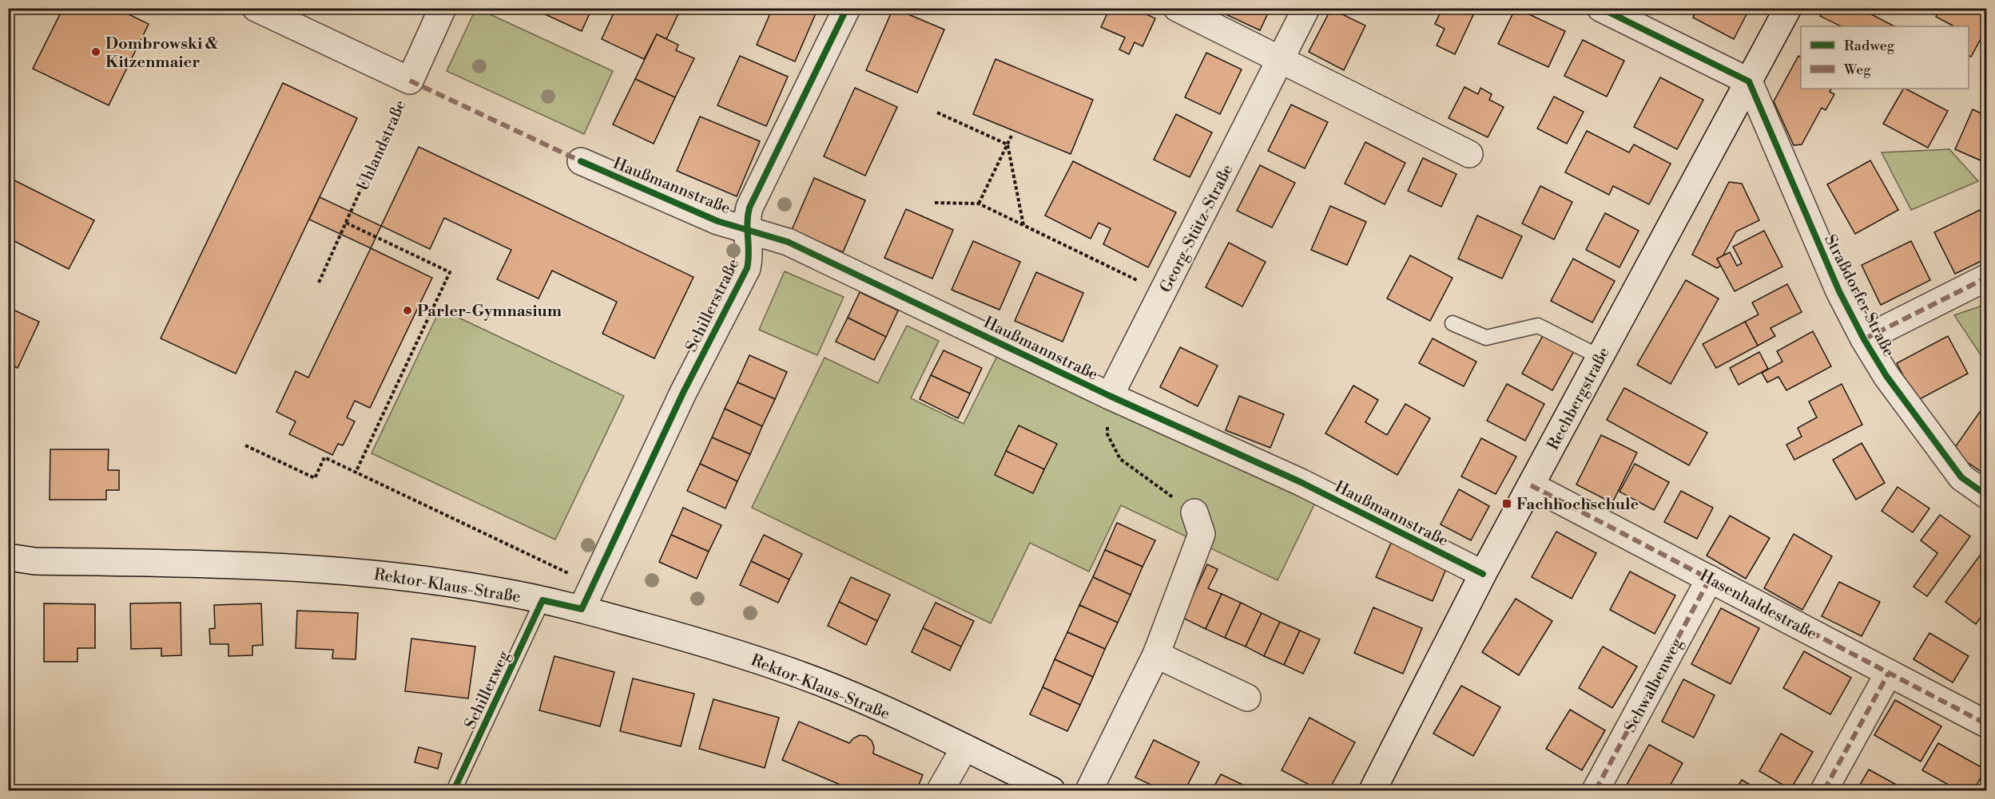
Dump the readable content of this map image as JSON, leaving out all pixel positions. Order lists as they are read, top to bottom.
{
  "streets": {
    "street": [
      "Uhlandstraße",
      "Haußmannstraße",
      "Georg-Stütz-Straße",
      "Straßdorfer Straße",
      "Schillerstraße",
      "Rechbergstraße",
      "Rektor-Klaus-Straße",
      "Hasenhaldestraße",
      "Schwalbenweg"
    ],
    "lane": ["Schillerweg"]
  },
  "crossings": [
    ["Haußmannstraße", "Georg-Stütz-Straße"],
    ["Haußmannstraße", "Schillerstraße"],
    ["Haußmannstraße", "Rechbergstraße"],
    ["Straßdorfer Straße", "Rechbergstraße"],
    ["Schillerstraße", "Rektor-Klaus-Straße"],
    ["Rechbergstraße", "Hasenhaldestraße"],
    ["Rektor-Klaus-Straße", "Schillerweg"],
    ["Hasenhaldestraße", "Schwalbenweg"]
  ],
  "places": {
    "other": ["Dombrowski & Kitzenmaier", "Parler-Gymnasium"],
    "transit": ["Fachhochschule"]
  },
  "legend": ["Radweg", "Weg"]
}
